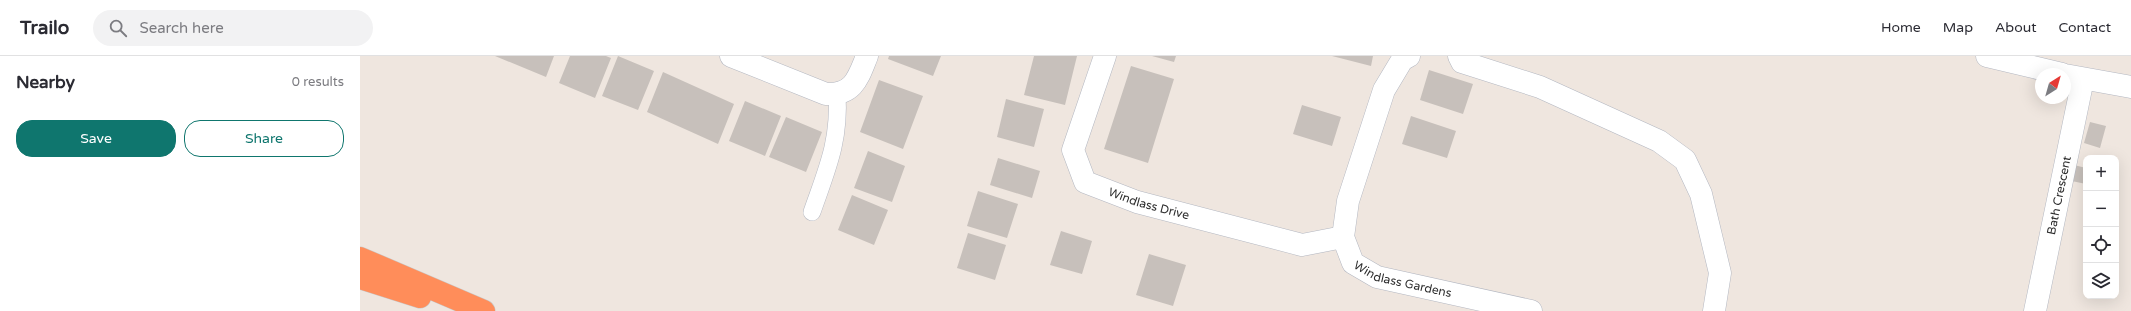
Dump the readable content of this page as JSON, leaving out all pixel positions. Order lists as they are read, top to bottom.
{
  "streets": {
    "street": ["Bath Crescent", "Windlass Drive", "Windlass Gardens"]
  },
  "crossings": [
    ["Windlass Drive", "Windlass Gardens"]
  ],
  "north": "top right",
  "page": {
    "header": "Trailo",
    "search": "Search here",
    "nav": [
      "Home",
      "Map",
      "About",
      "Contact"
    ],
    "heading": ["Nearby", "0 results"],
    "buttons": ["Save", "Share"],
    "map_buttons": ["+", "−"]
  }
}
